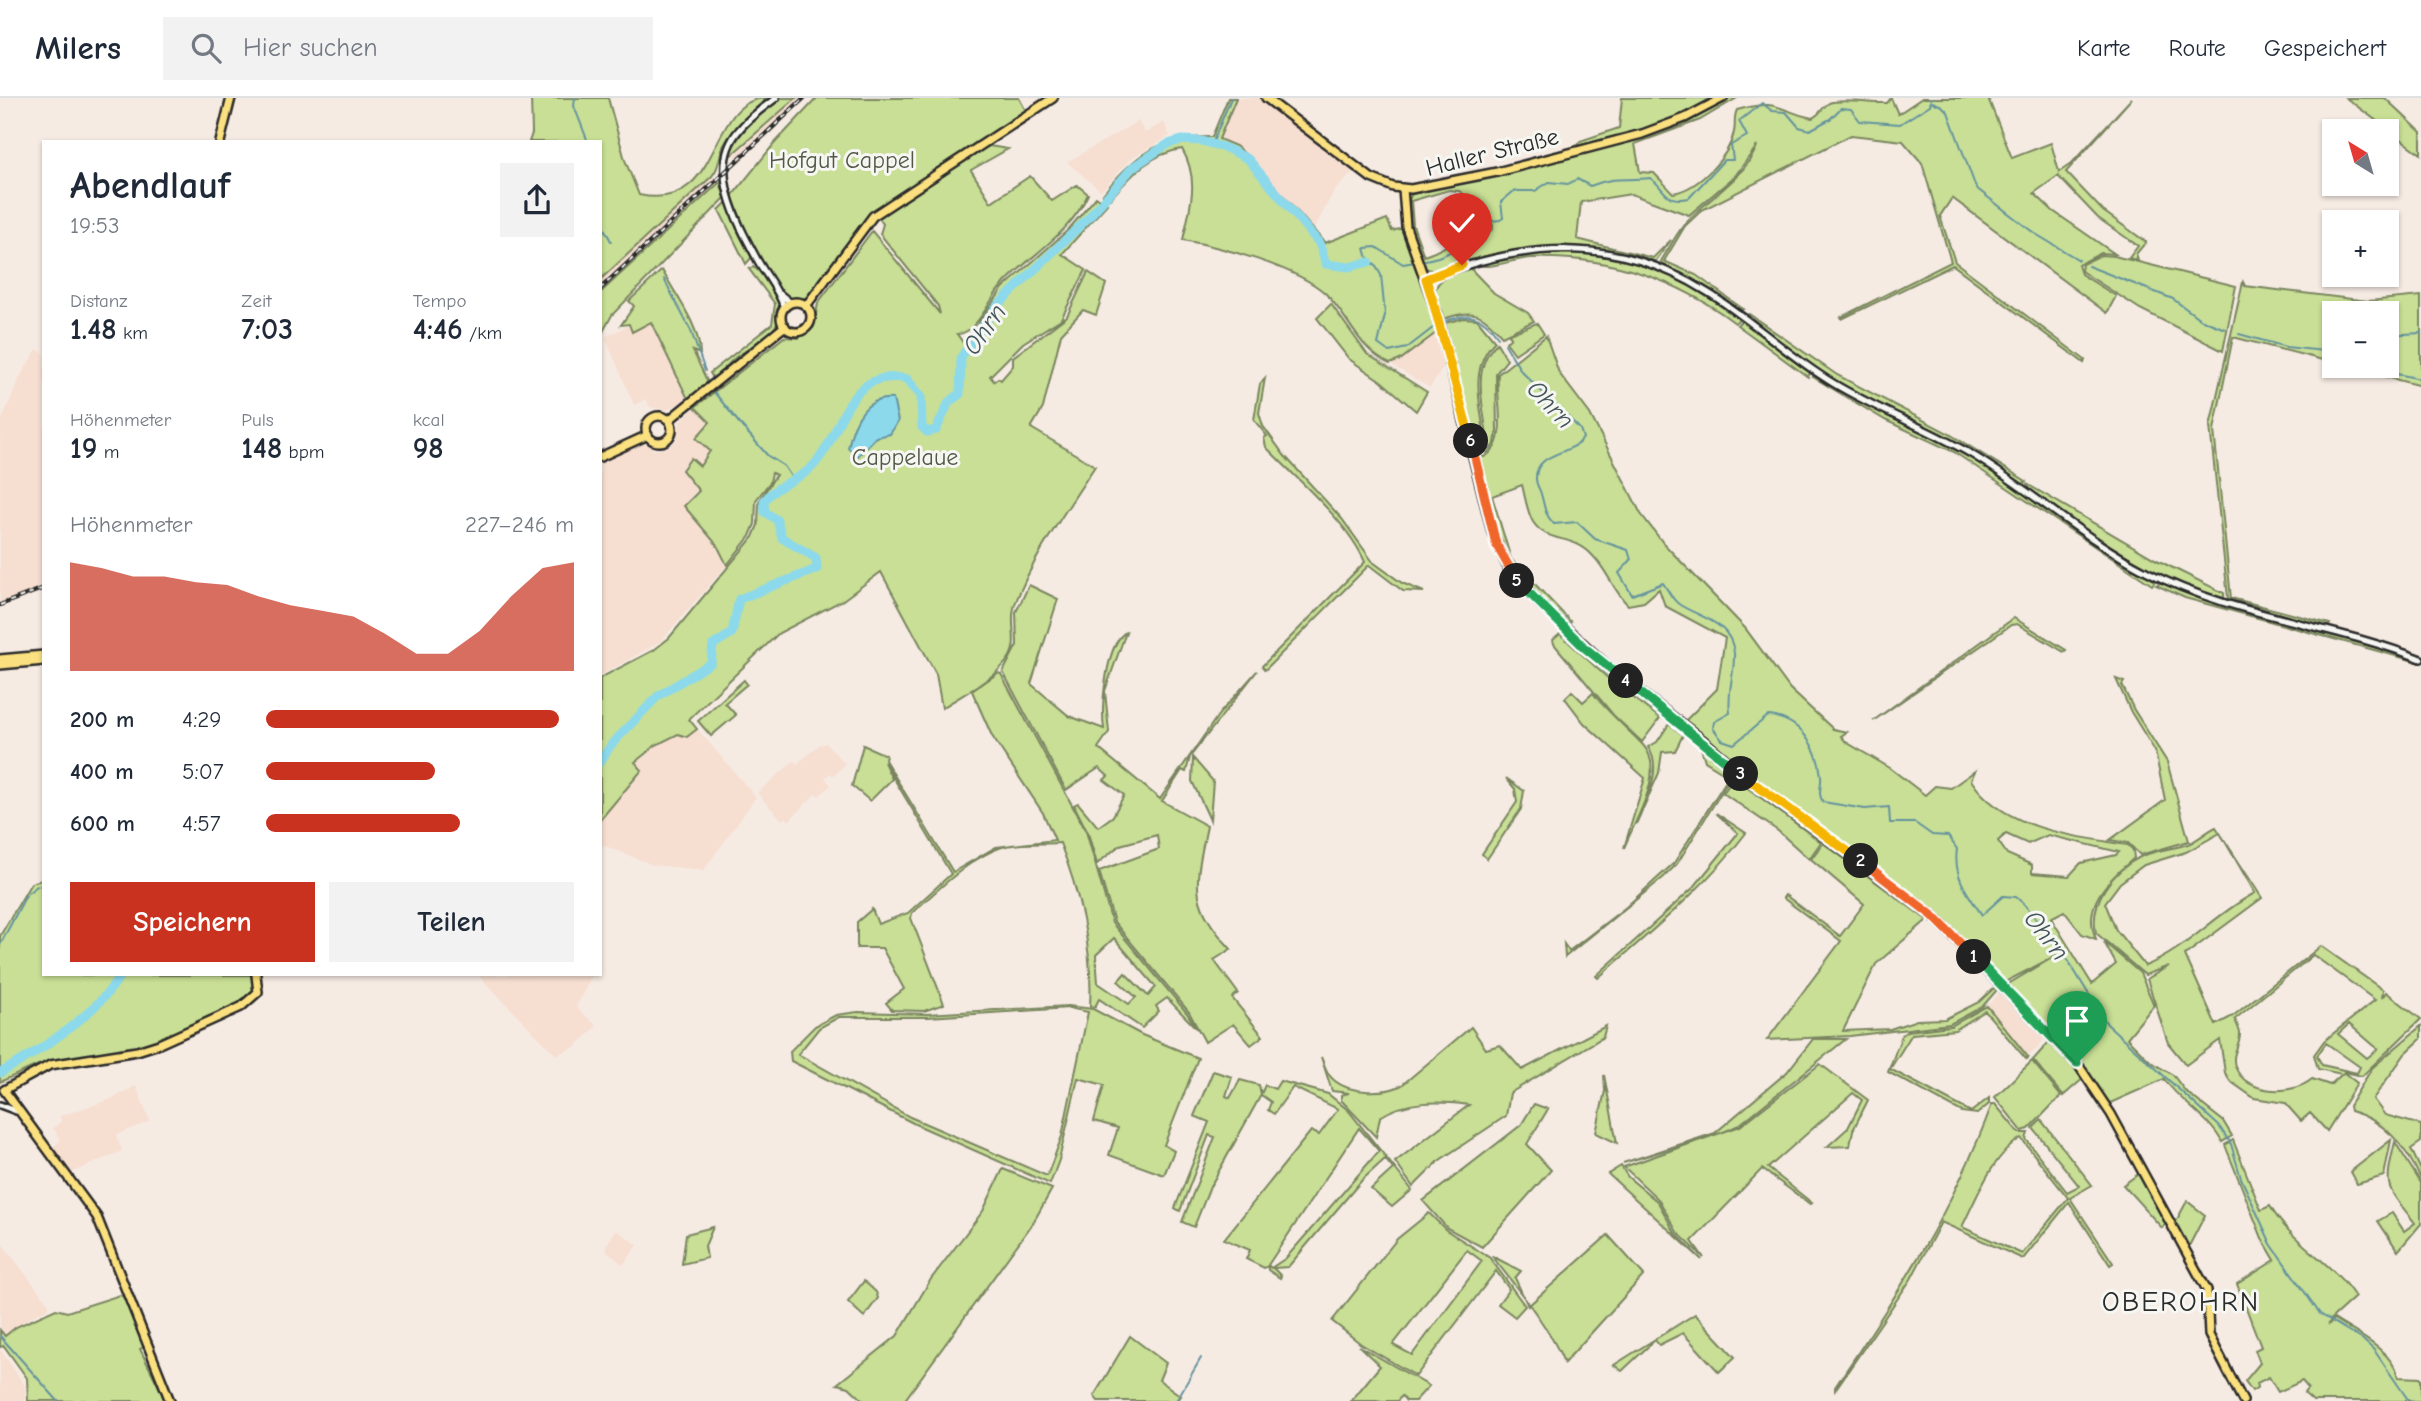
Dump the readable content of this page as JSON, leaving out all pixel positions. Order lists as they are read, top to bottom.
{
  "streets": {
    "main road": ["Haller Straße"]
  },
  "districts": ["OBEROHRN"],
  "water": ["Ohrn"],
  "parks": ["Hofgut Cappel", "Cappelaue"],
  "north": "top left",
  "page": {
    "header": "Milers",
    "search": "Hier suchen",
    "nav": ["Karte", "Route", "Gespeichert"],
    "map_buttons": ["+", "−"],
    "heading": ["Abendlauf", "19:53"],
    "stats": [
      ["Distanz", "1.48 km"],
      ["Zeit", "7:03"],
      ["Tempo", "4:46 /km"],
      ["Höhenmeter", "19 m"],
      ["Puls", "148 bpm"],
      ["kcal", "98"]
    ],
    "pins": [
      "6",
      "5",
      "4",
      "3",
      "2",
      "1"
    ],
    "chart": ["Höhenmeter", "227–246 m"],
    "list": [
      {
        "name": "200 m",
        "note": "4:29"
      },
      {
        "name": "400 m",
        "note": "5:07"
      },
      {
        "name": "600 m",
        "note": "4:57"
      }
    ],
    "buttons": ["Speichern", "Teilen"]
  }
}
